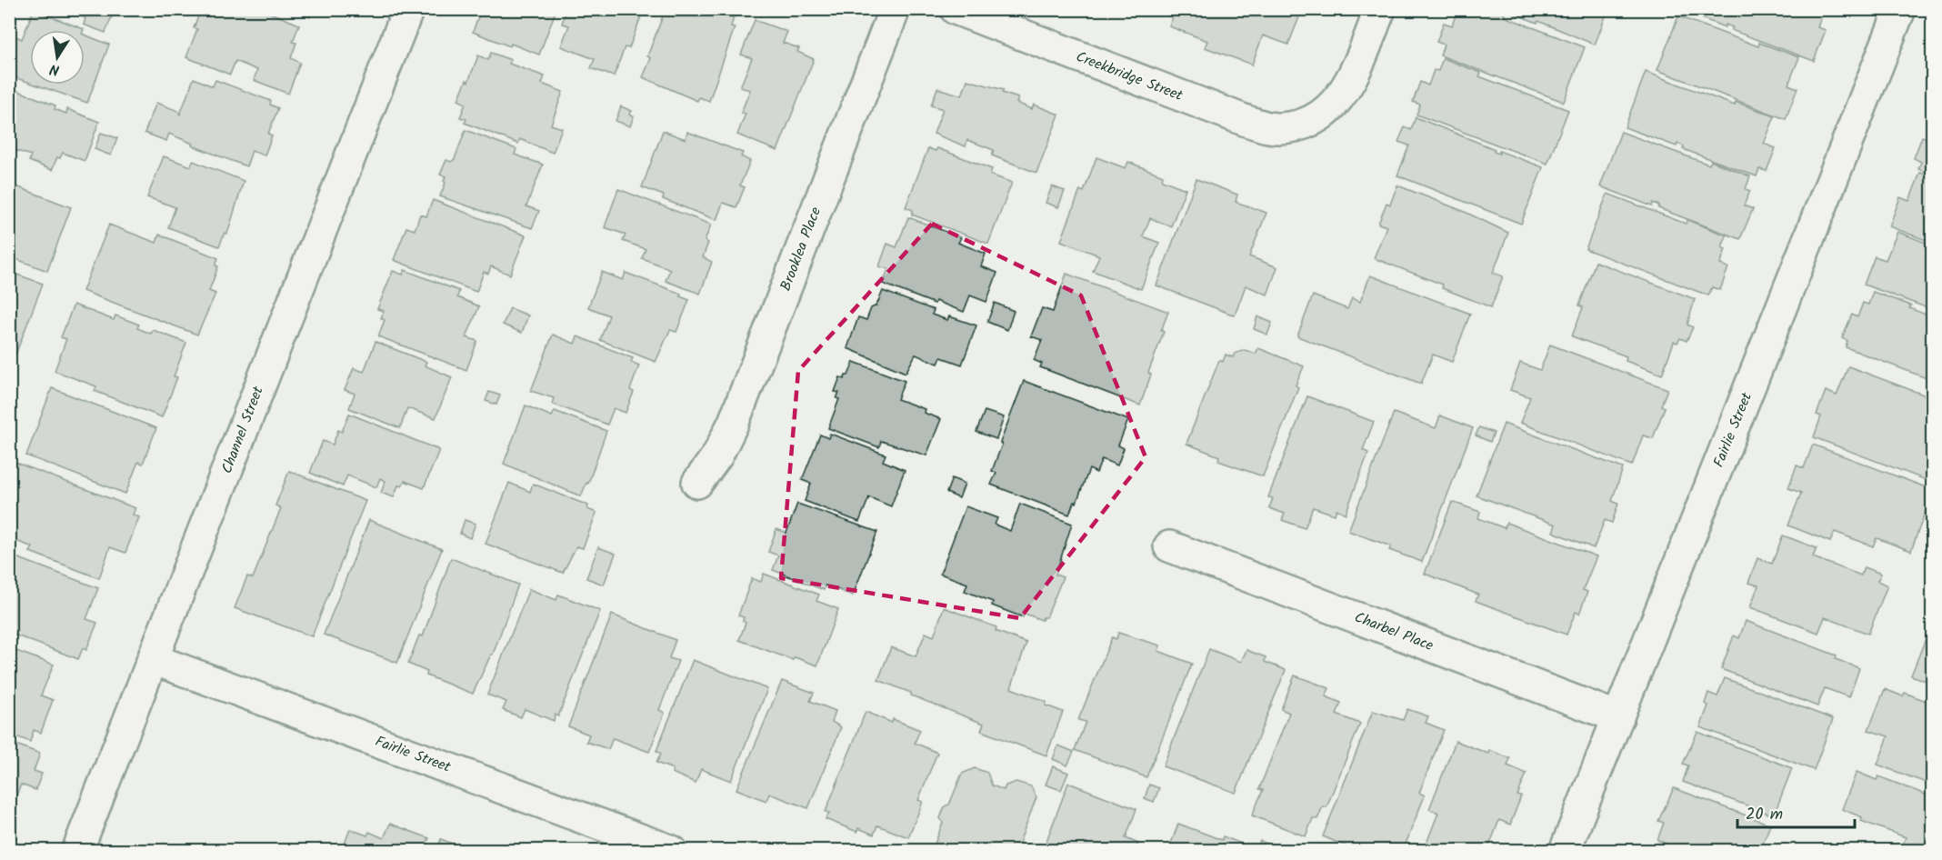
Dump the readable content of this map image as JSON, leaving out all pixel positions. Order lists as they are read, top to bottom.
{
  "streets": {
    "street": [
      "Creekbridge Street",
      "Brooklea Place",
      "Channel Street",
      "Fairlie Street",
      "Charbel Place"
    ]
  },
  "crossings": [
    ["Channel Street", "Fairlie Street"],
    ["Fairlie Street", "Charbel Place"]
  ],
  "scale_bar": "20 m",
  "north": "bottom"
}
